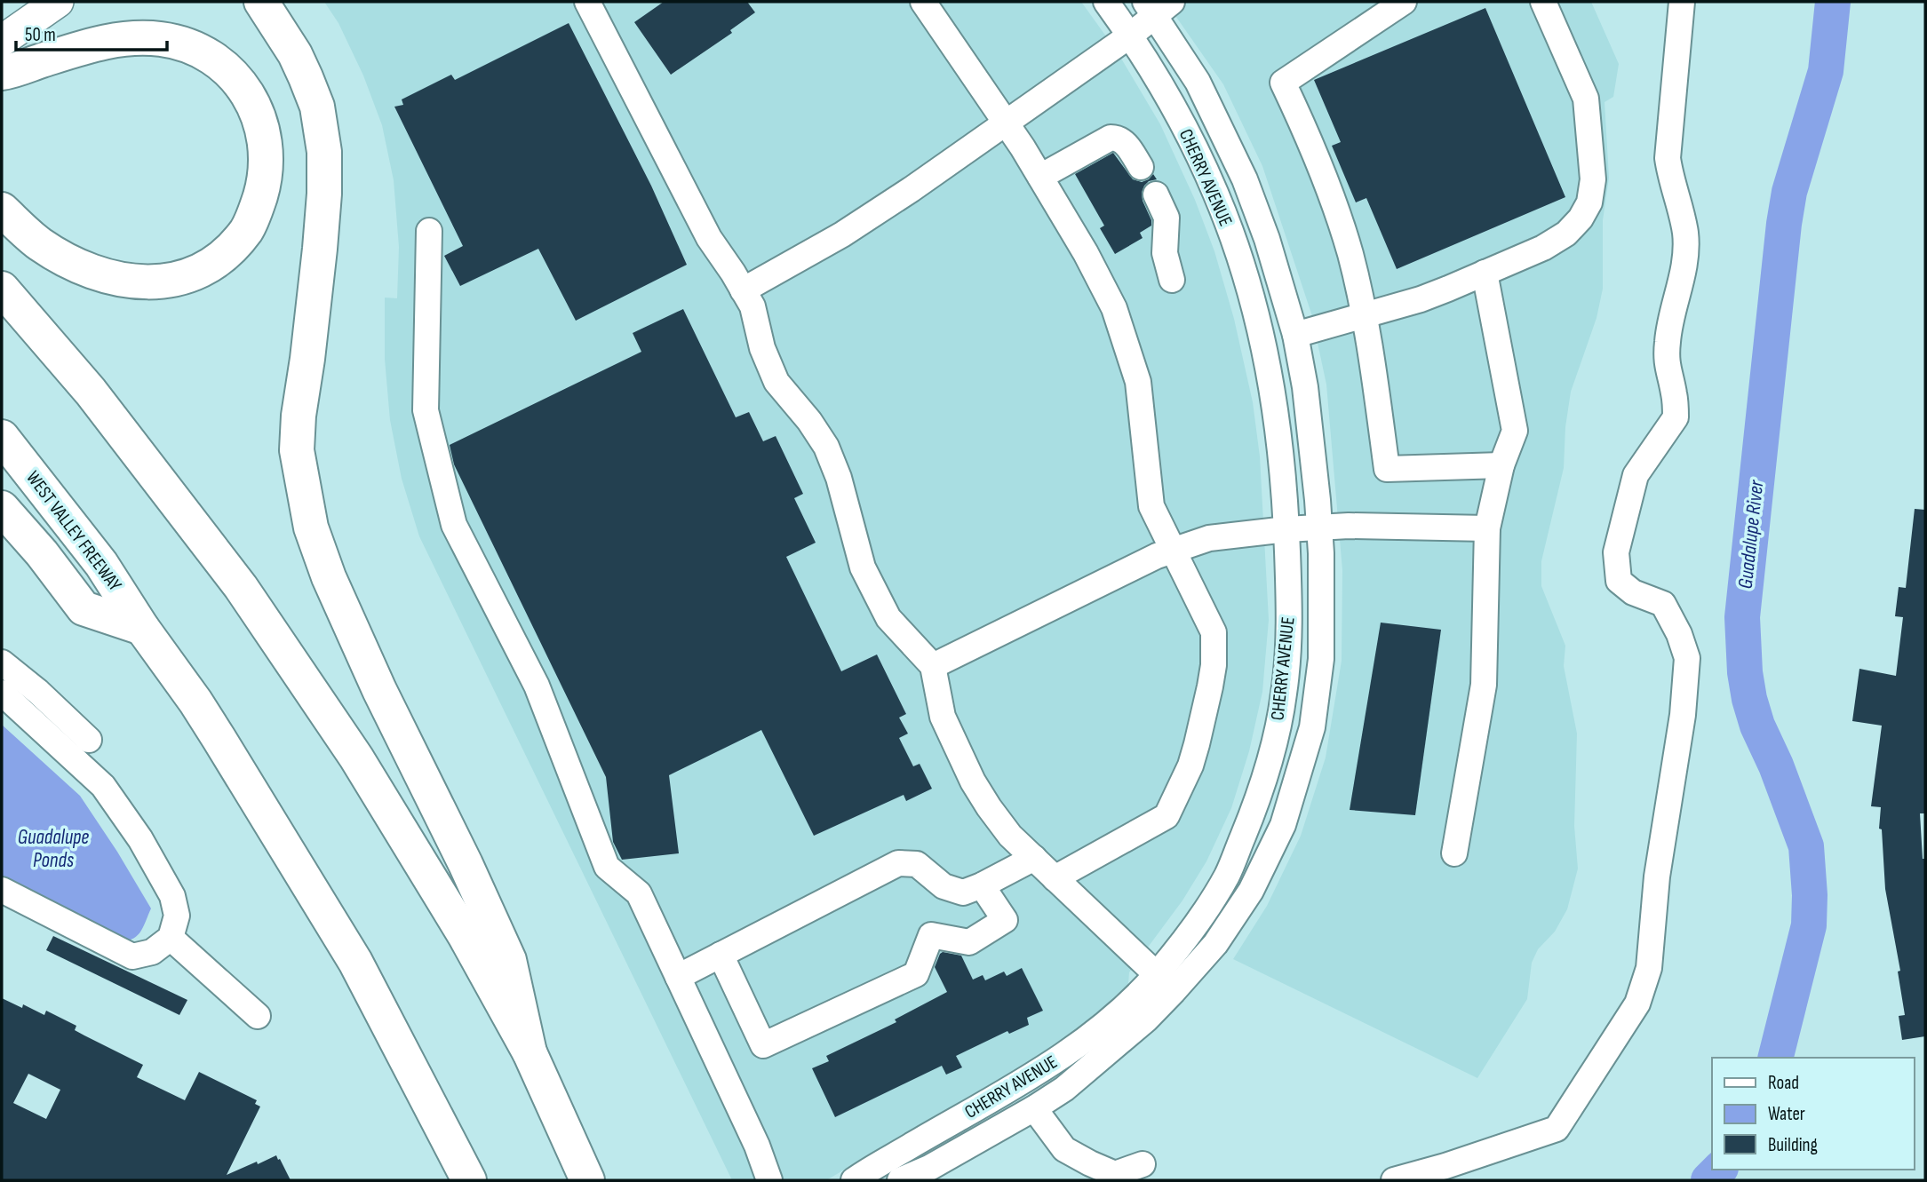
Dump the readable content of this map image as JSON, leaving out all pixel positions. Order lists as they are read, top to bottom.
{
  "streets": {
    "highway": ["WEST VALLEY FREEWAY"],
    "street": ["CHERRY AVENUE"]
  },
  "water": ["Guadalupe River", "Guadalupe Ponds"],
  "legend": ["Road", "Water", "Building"],
  "scale_bar": "50 m"
}
